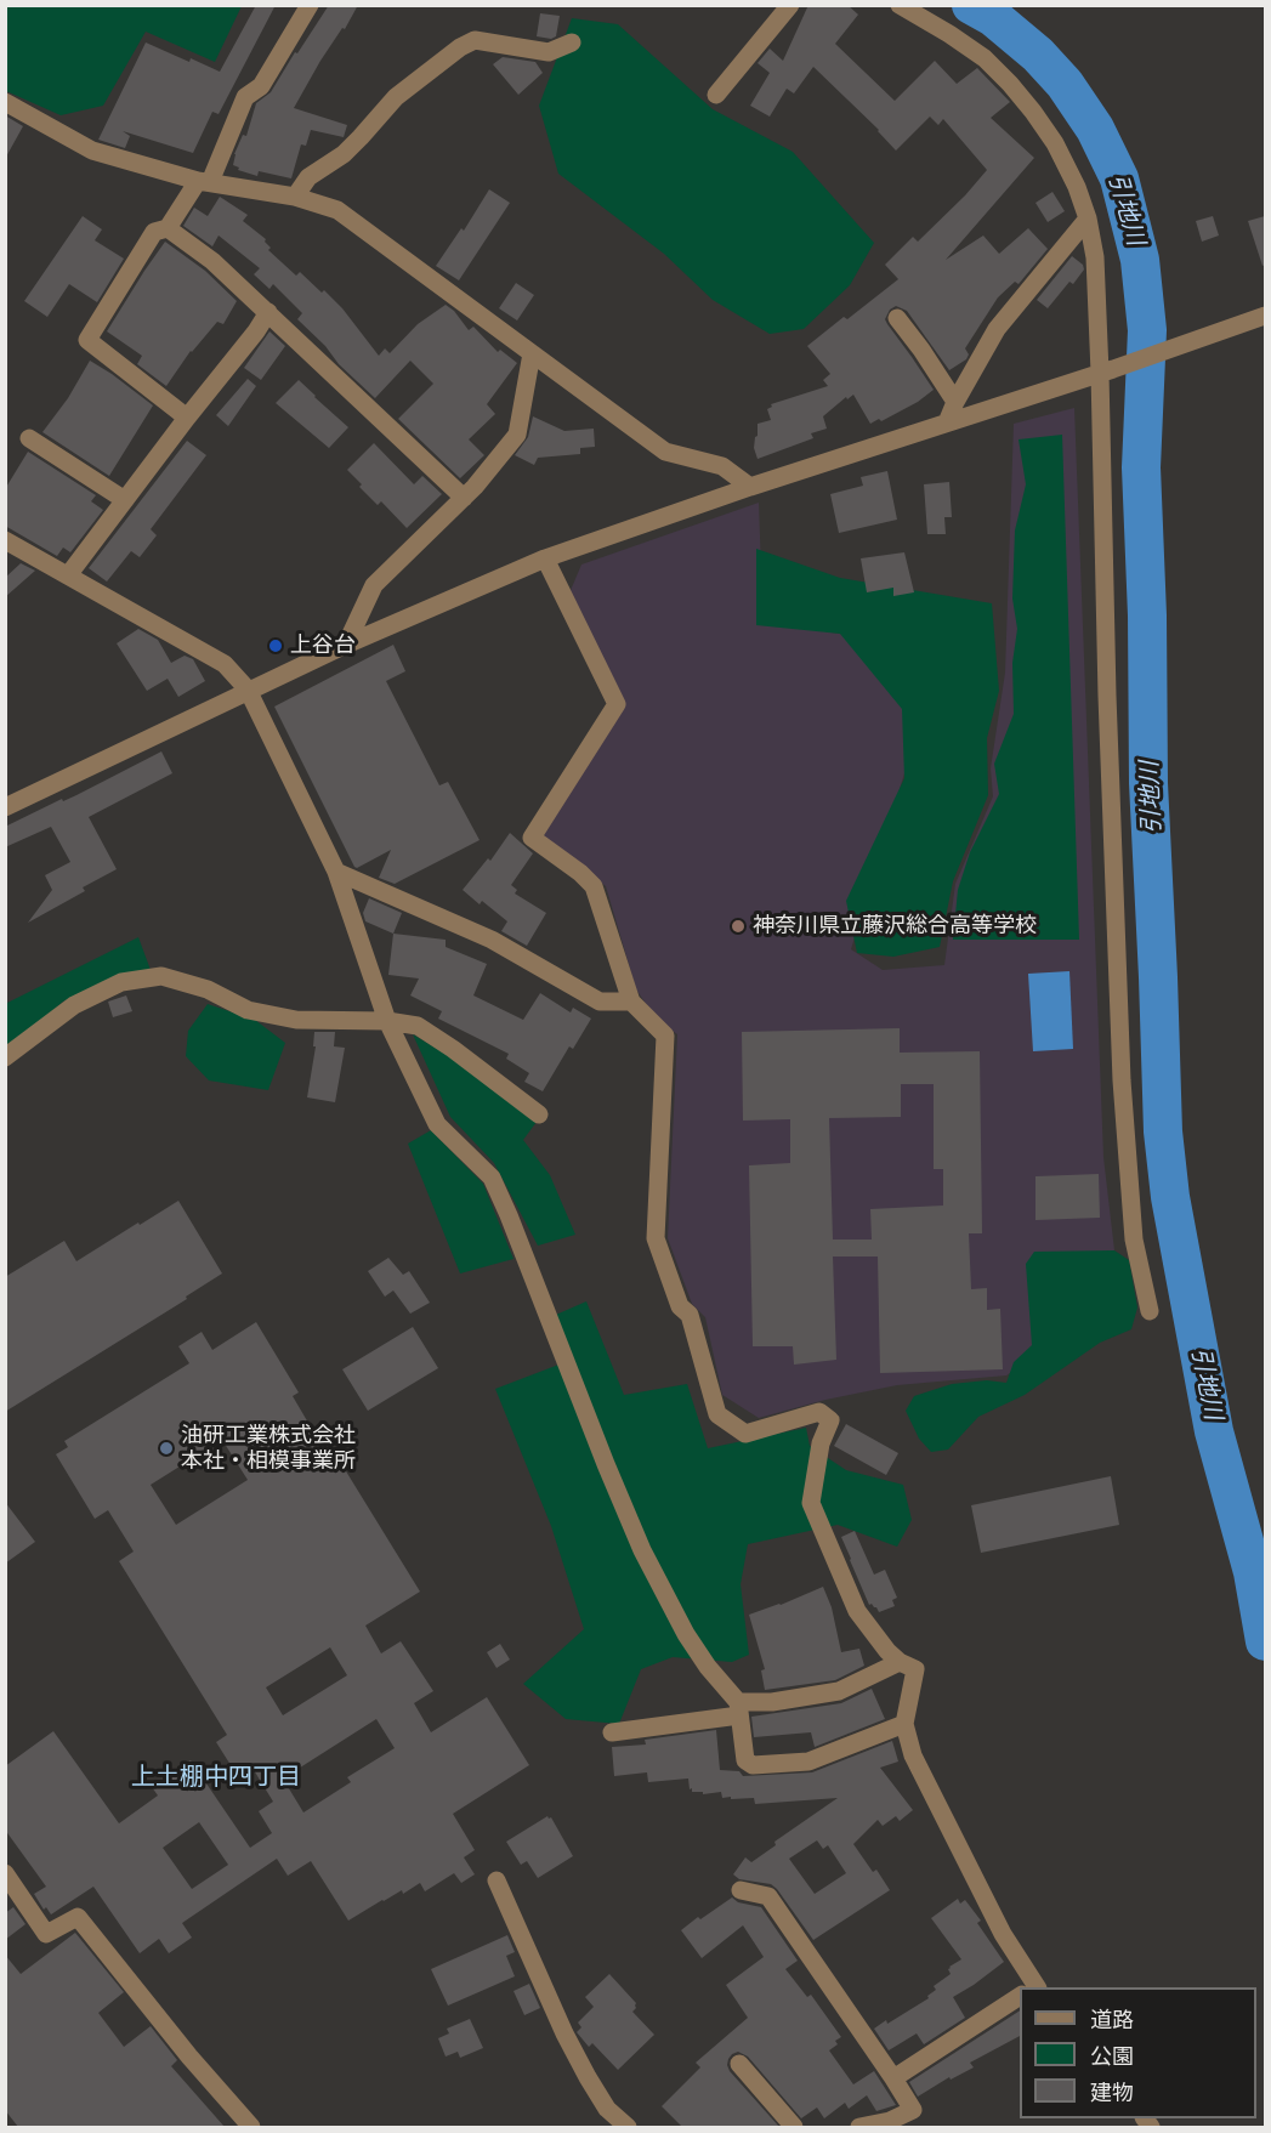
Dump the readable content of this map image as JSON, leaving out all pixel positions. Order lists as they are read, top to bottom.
{
  "districts": ["上土棚中四丁目"],
  "water": ["引地川"],
  "places": ["上谷台", "神奈川県立藤沢総合高等学校", "油研工業株式会社 本社・相模事業所"],
  "legend": ["道路", "公園", "建物"]
}
